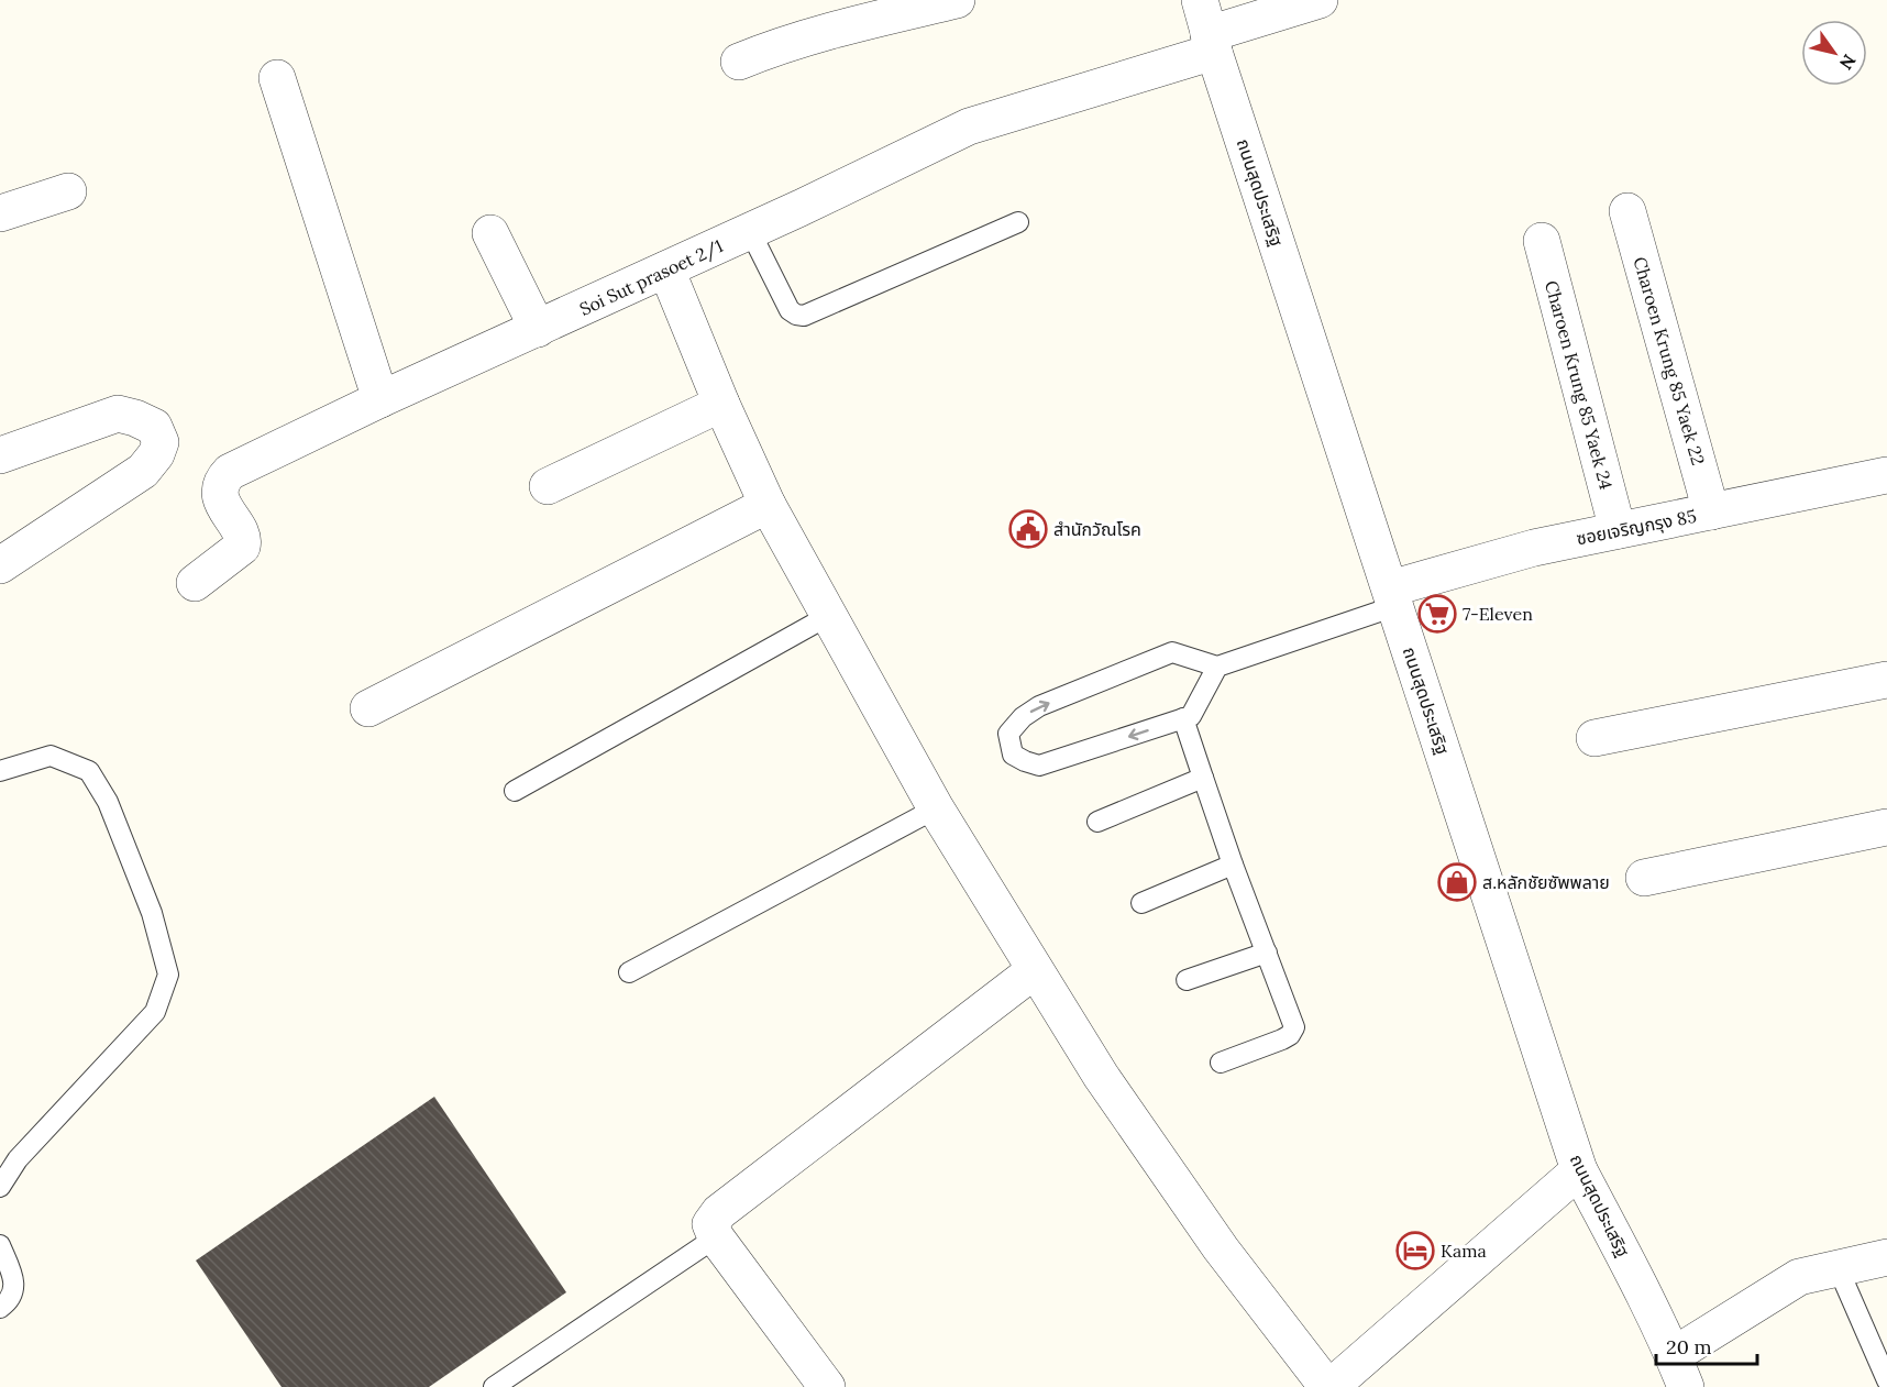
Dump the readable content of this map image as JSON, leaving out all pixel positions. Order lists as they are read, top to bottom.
{
  "streets": {
    "street": [
      "ถนนสุดประเสริฐ",
      "Soi Sut prasoet 2/1",
      "Charoen Krung 85 Yaek 22",
      "Charoen Krung 85 Yaek 24",
      "ซอยเจริญกรุง 85"
    ]
  },
  "crossings": [
    ["ถนนสุดประเสริฐ", "Soi Sut prasoet 2/1"],
    ["ถนนสุดประเสริฐ", "ซอยเจริญกรุง 85"],
    ["Charoen Krung 85 Yaek 22", "ซอยเจริญกรุง 85"],
    ["Charoen Krung 85 Yaek 24", "ซอยเจริญกรุง 85"]
  ],
  "places": {
    "public building": ["สำนักวัณโรค"],
    "supermarket": ["7-Eleven"],
    "shop": ["ส.หลักชัยซัพพลาย"],
    "hotel": ["Kama"]
  },
  "scale_bar": "20 m",
  "north": "bottom right"
}
